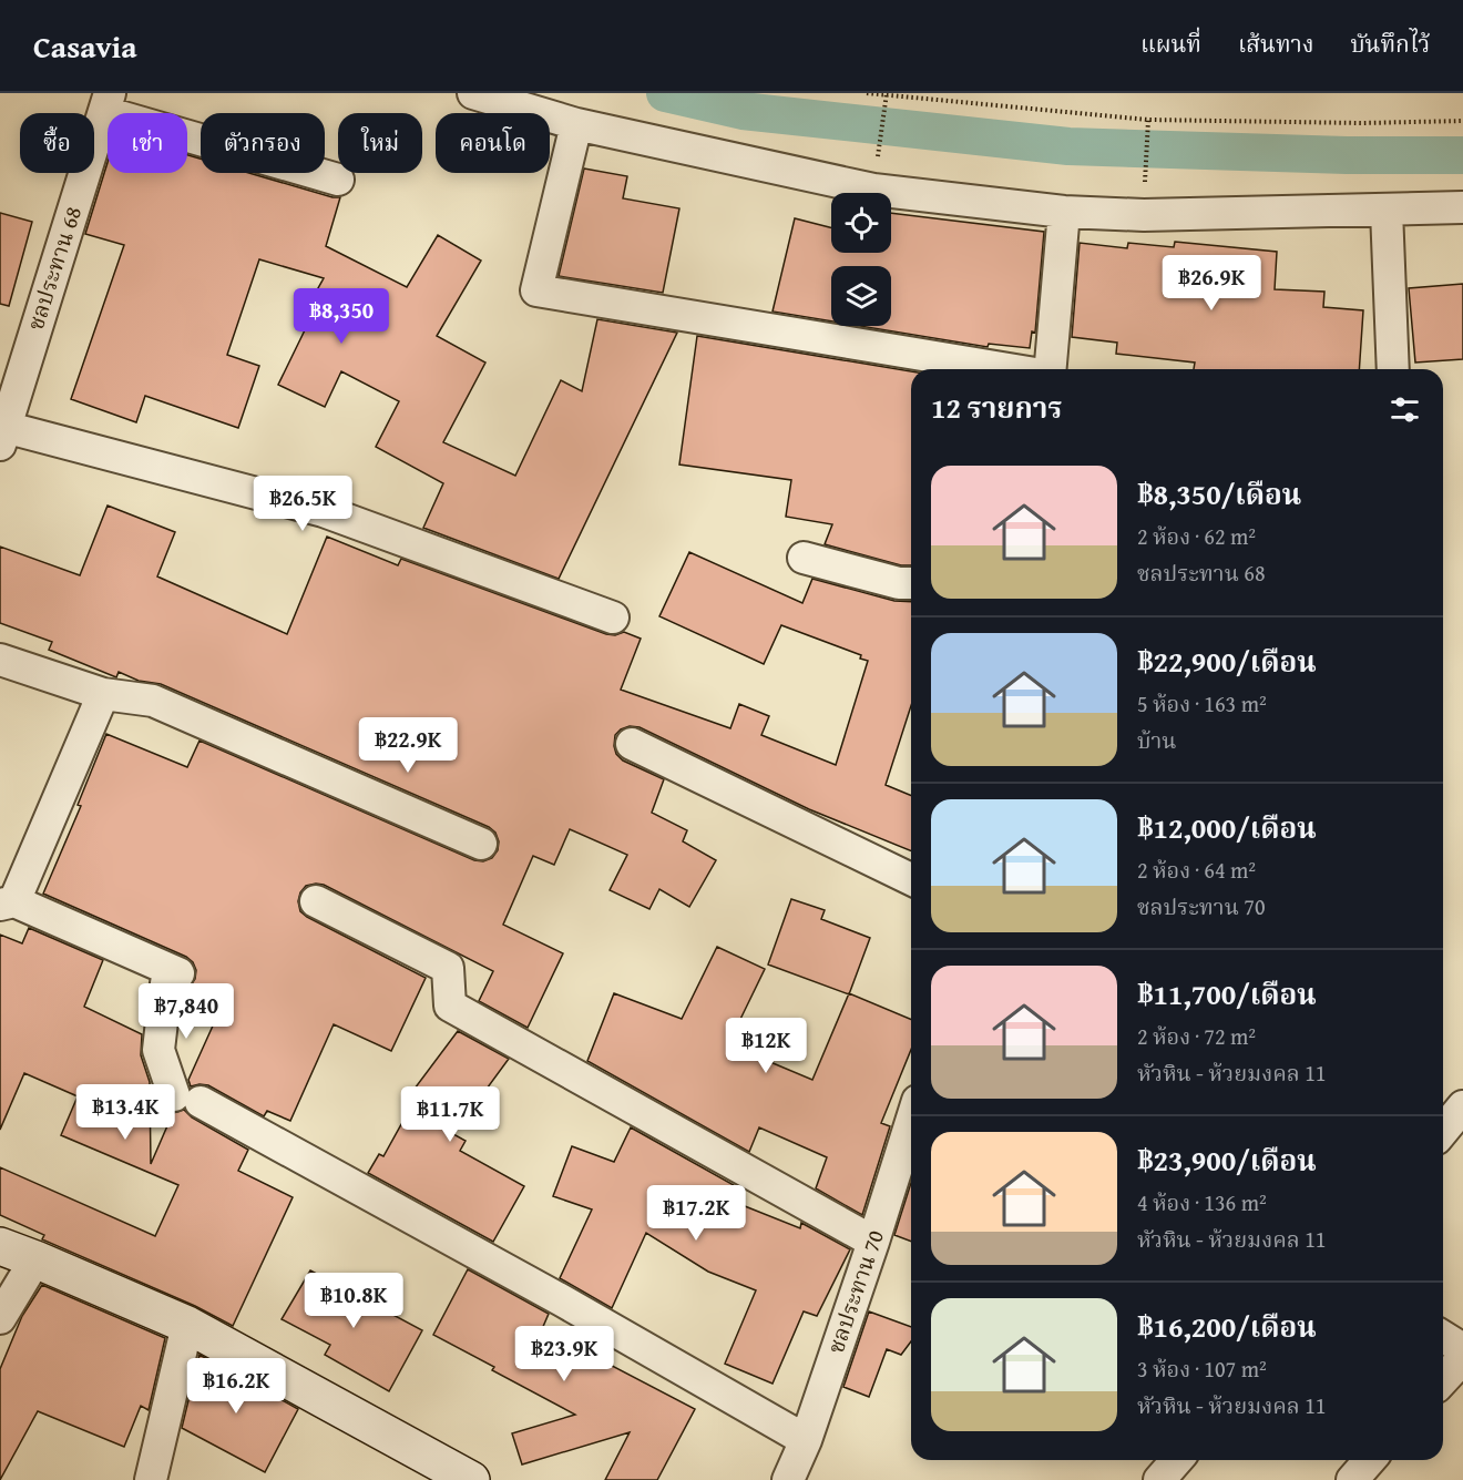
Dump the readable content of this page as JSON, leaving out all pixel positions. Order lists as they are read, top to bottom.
{
  "streets": {
    "street": ["ชลประทาน 68", "ชลประทาน 70"]
  },
  "page": {
    "header": "Casavia",
    "nav": ["แผนที่", "เส้นทาง", "บันทึกไว้"],
    "chip": [
      "ซื้อ",
      "เช่า",
      "ตัวกรอง",
      "ใหม่",
      "คอนโด"
    ],
    "price": [
      "฿26.9K",
      "฿8,350",
      "฿26.5K",
      "฿22.9K",
      "฿7,840",
      "฿12K",
      "฿13.4K",
      "฿11.7K",
      "฿17.2K",
      "฿10.8K",
      "฿23.9K",
      "฿16.2K"
    ],
    "heading": "12 รายการ",
    "list": [
      {
        "name": "฿8,350/เดือน",
        "note": "2 ห้อง · 62 m² · ชลประทาน 68"
      },
      {
        "name": "฿22,900/เดือน",
        "note": "5 ห้อง · 163 m² · บ้าน"
      },
      {
        "name": "฿12,000/เดือน",
        "note": "2 ห้อง · 64 m² · ชลประทาน 70"
      },
      {
        "name": "฿11,700/เดือน",
        "note": "2 ห้อง · 72 m² · หัวหิน - ห้วยมงคล 11"
      },
      {
        "name": "฿23,900/เดือน",
        "note": "4 ห้อง · 136 m² · หัวหิน - ห้วยมงคล 11"
      },
      {
        "name": "฿16,200/เดือน",
        "note": "3 ห้อง · 107 m² · หัวหิน - ห้วยมงคล 11"
      }
    ]
  }
}
